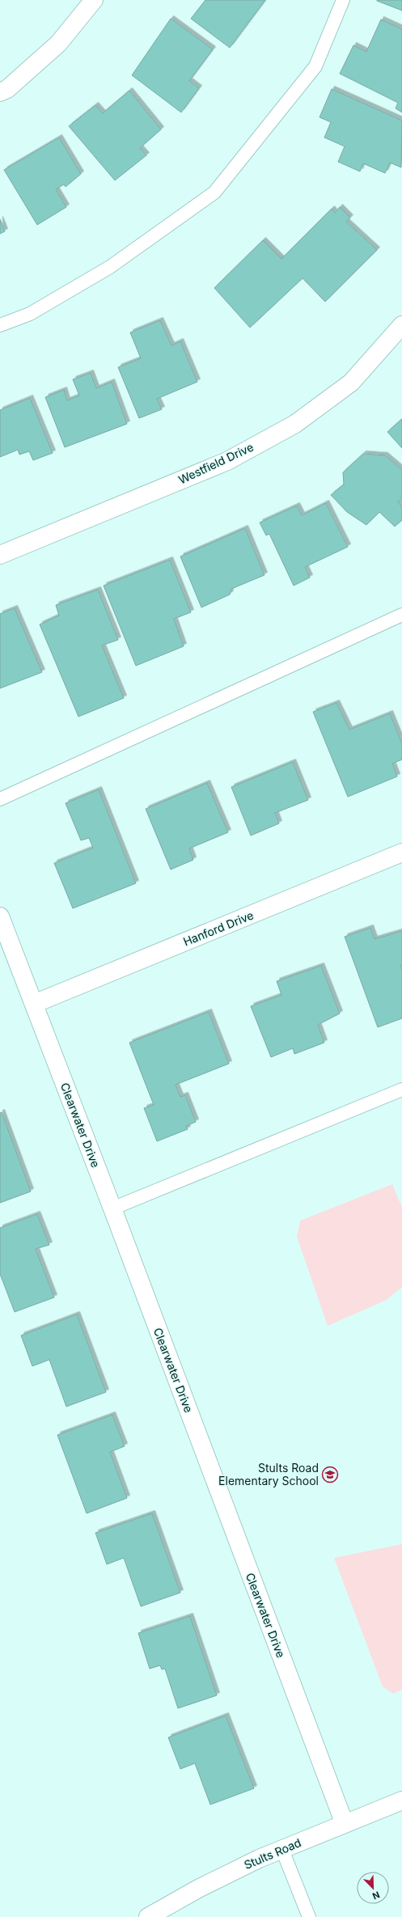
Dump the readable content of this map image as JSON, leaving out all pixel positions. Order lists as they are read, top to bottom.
{
  "streets": {
    "street": [
      "Westfield Drive",
      "Hanford Drive",
      "Clearwater Drive",
      "Stults Road"
    ]
  },
  "crossings": [
    ["Hanford Drive", "Clearwater Drive"],
    ["Clearwater Drive", "Stults Road"]
  ],
  "places": {
    "school or university": ["Stults Road Elementary School"]
  },
  "north": "bottom right"
}
